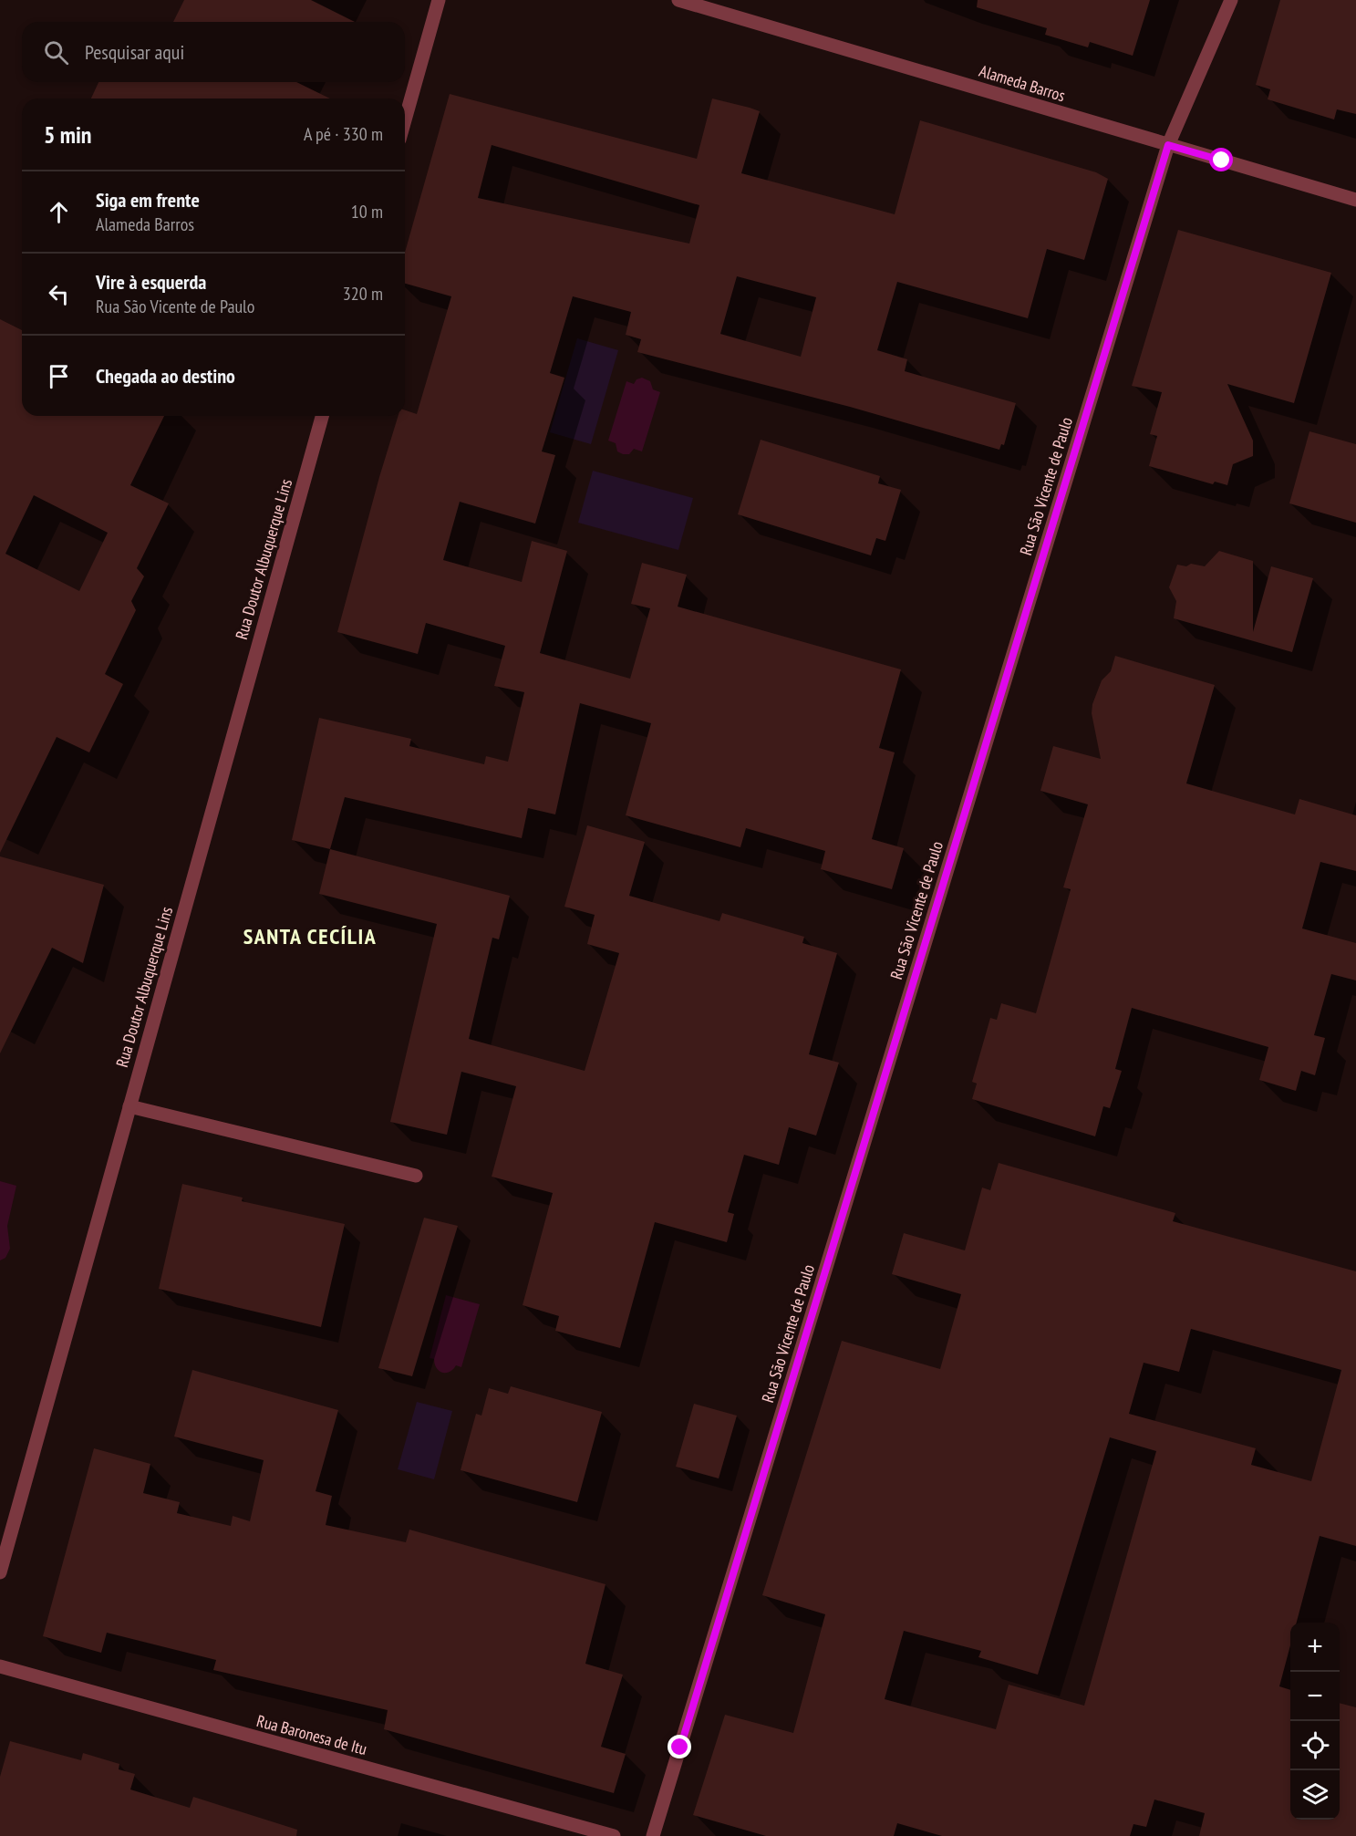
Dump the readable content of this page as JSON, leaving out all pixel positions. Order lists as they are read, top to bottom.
{
  "streets": {
    "street": [
      "Alameda Barros",
      "Rua São Vicente de Paulo",
      "Rua Doutor Albuquerque Lins",
      "Rua Baronesa de Itu"
    ]
  },
  "crossings": [
    ["Alameda Barros", "Rua São Vicente de Paulo"]
  ],
  "districts": ["SANTA CECÍLIA"],
  "page": {
    "search": "Pesquisar aqui",
    "heading": ["5 min", "A pé · 330 m"],
    "list": [
      ["Siga em frente", "Alameda Barros", "10 m"],
      ["Vire à esquerda", "Rua São Vicente de Paulo", "320 m"],
      "Chegada ao destino"
    ],
    "map_buttons": ["+", "−"]
  }
}
